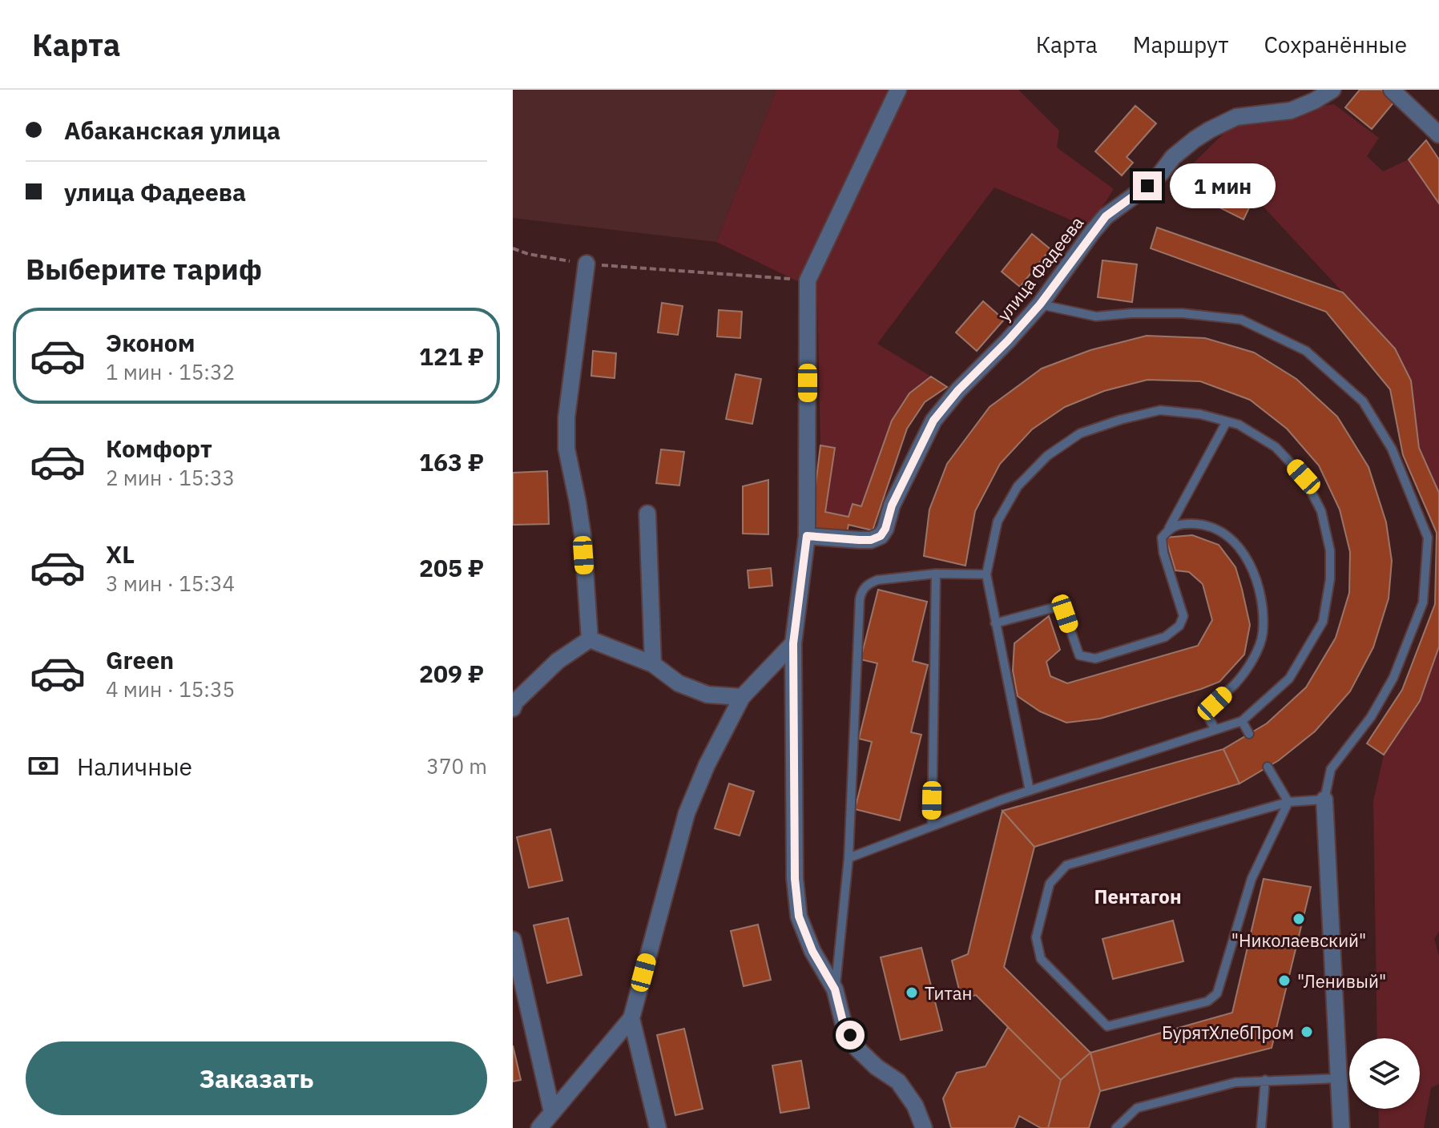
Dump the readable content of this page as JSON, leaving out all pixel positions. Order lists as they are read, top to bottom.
{
  "streets": {
    "street": ["улица Фадеева"]
  },
  "districts": ["Пентагон"],
  "places": [
    "\"Николаевский\"",
    "\"Ленивый\"",
    "Титан",
    "БурятХлебПром"
  ],
  "page": {
    "header": "Карта",
    "nav": ["Карта", "Маршрут", "Сохранённые"],
    "banner": ["Абаканская улица", "улица Фадеева"],
    "bubble": "1 мин",
    "heading": "Выберите тариф",
    "list": [
      {
        "name": "Эконом",
        "note": "1 мин · 15:32",
        "value": "121 ₽"
      },
      {
        "name": "Комфорт",
        "note": "2 мин · 15:33",
        "value": "163 ₽"
      },
      {
        "name": "XL",
        "note": "3 мин · 15:34",
        "value": "205 ₽"
      },
      {
        "name": "Green",
        "note": "4 мин · 15:35",
        "value": "209 ₽"
      }
    ],
    "pay": ["Наличные", "370 m"],
    "buttons": "Заказать"
  }
}
